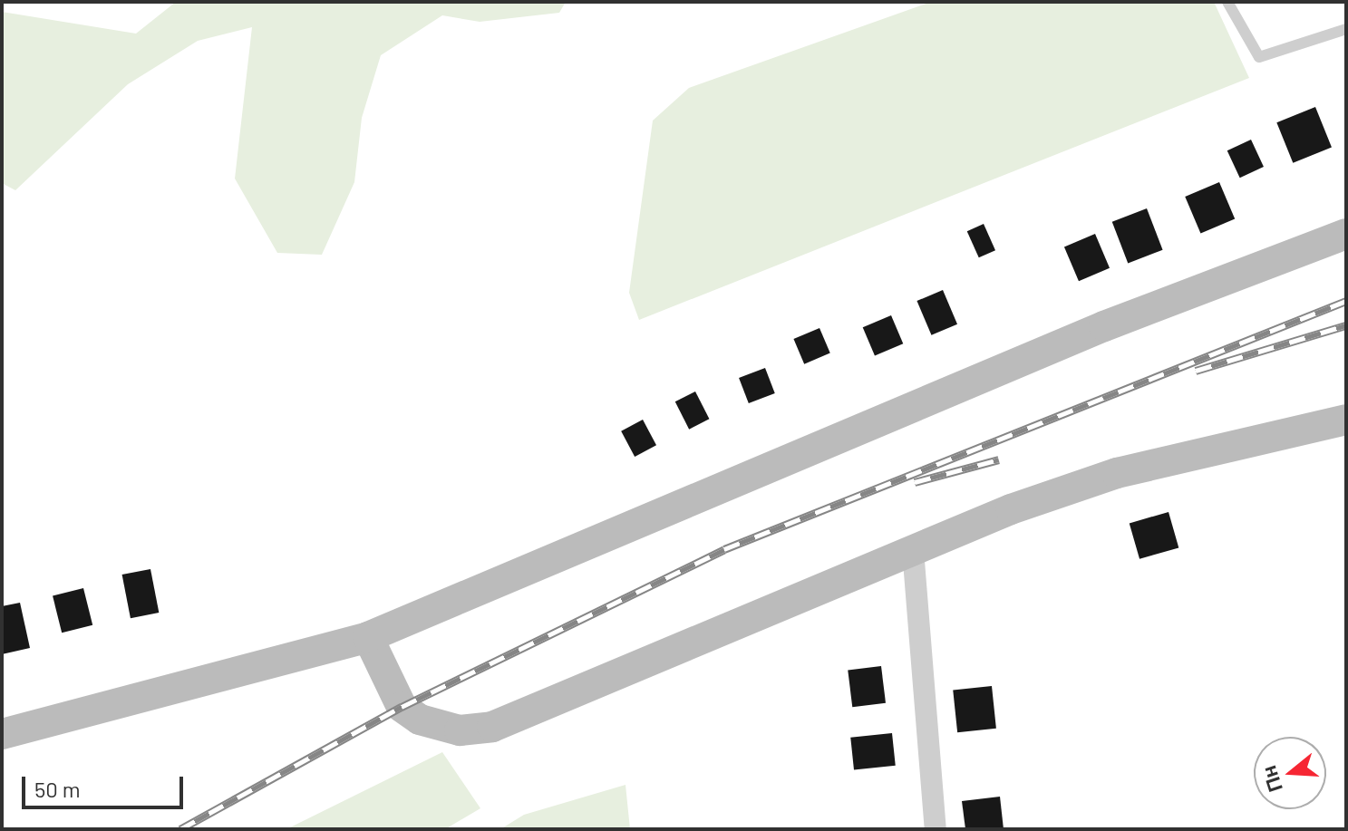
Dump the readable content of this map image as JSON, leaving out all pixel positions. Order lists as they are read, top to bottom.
{
  "scale_bar": "50 m",
  "north": "left"
}
